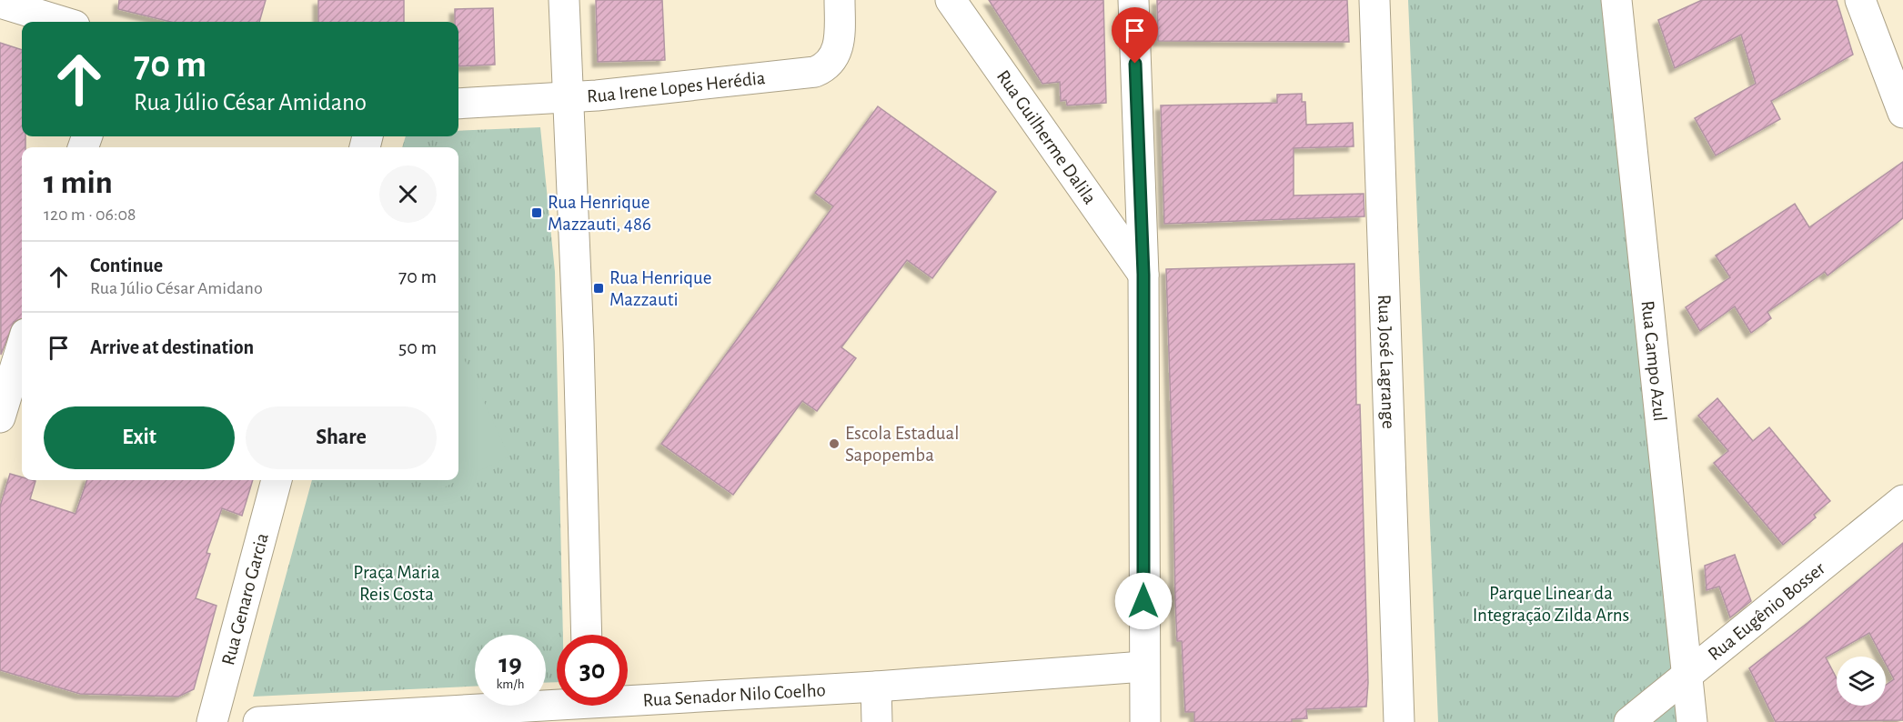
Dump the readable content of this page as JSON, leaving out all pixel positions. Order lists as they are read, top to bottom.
{
  "streets": {
    "street": [
      "Rua Irene Lopes Herédia",
      "Rua Guilherme Dalila",
      "Rua José Lagrange",
      "Rua Campo Azul",
      "Rua Genaro Garcia",
      "Rua Eugênio Bosser",
      "Rua Senador Nilo Coelho"
    ]
  },
  "crossings": [
    ["Rua Campo Azul", "Rua Eugênio Bosser"]
  ],
  "parks": ["Praça Maria Reis Costa", "Parque Linear da Integração Zilda Arns"],
  "places": {
    "transit": ["Rua Henrique Mazzauti, 486", "Rua Henrique Mazzauti"],
    "other": ["Escola Estadual Sapopemba"]
  },
  "page": {
    "turn": ["70 m", "Rua Júlio César Amidano"],
    "heading": ["1 min", "120 m · 06:08"],
    "list": [
      {
        "name": "Continue",
        "note": "Rua Júlio César Amidano",
        "value": "70 m"
      },
      {
        "name": "Arrive at destination",
        "value": "50 m"
      }
    ],
    "buttons": ["Exit", "Share"],
    "speed": "19 km/h",
    "limit": "30"
  }
}
